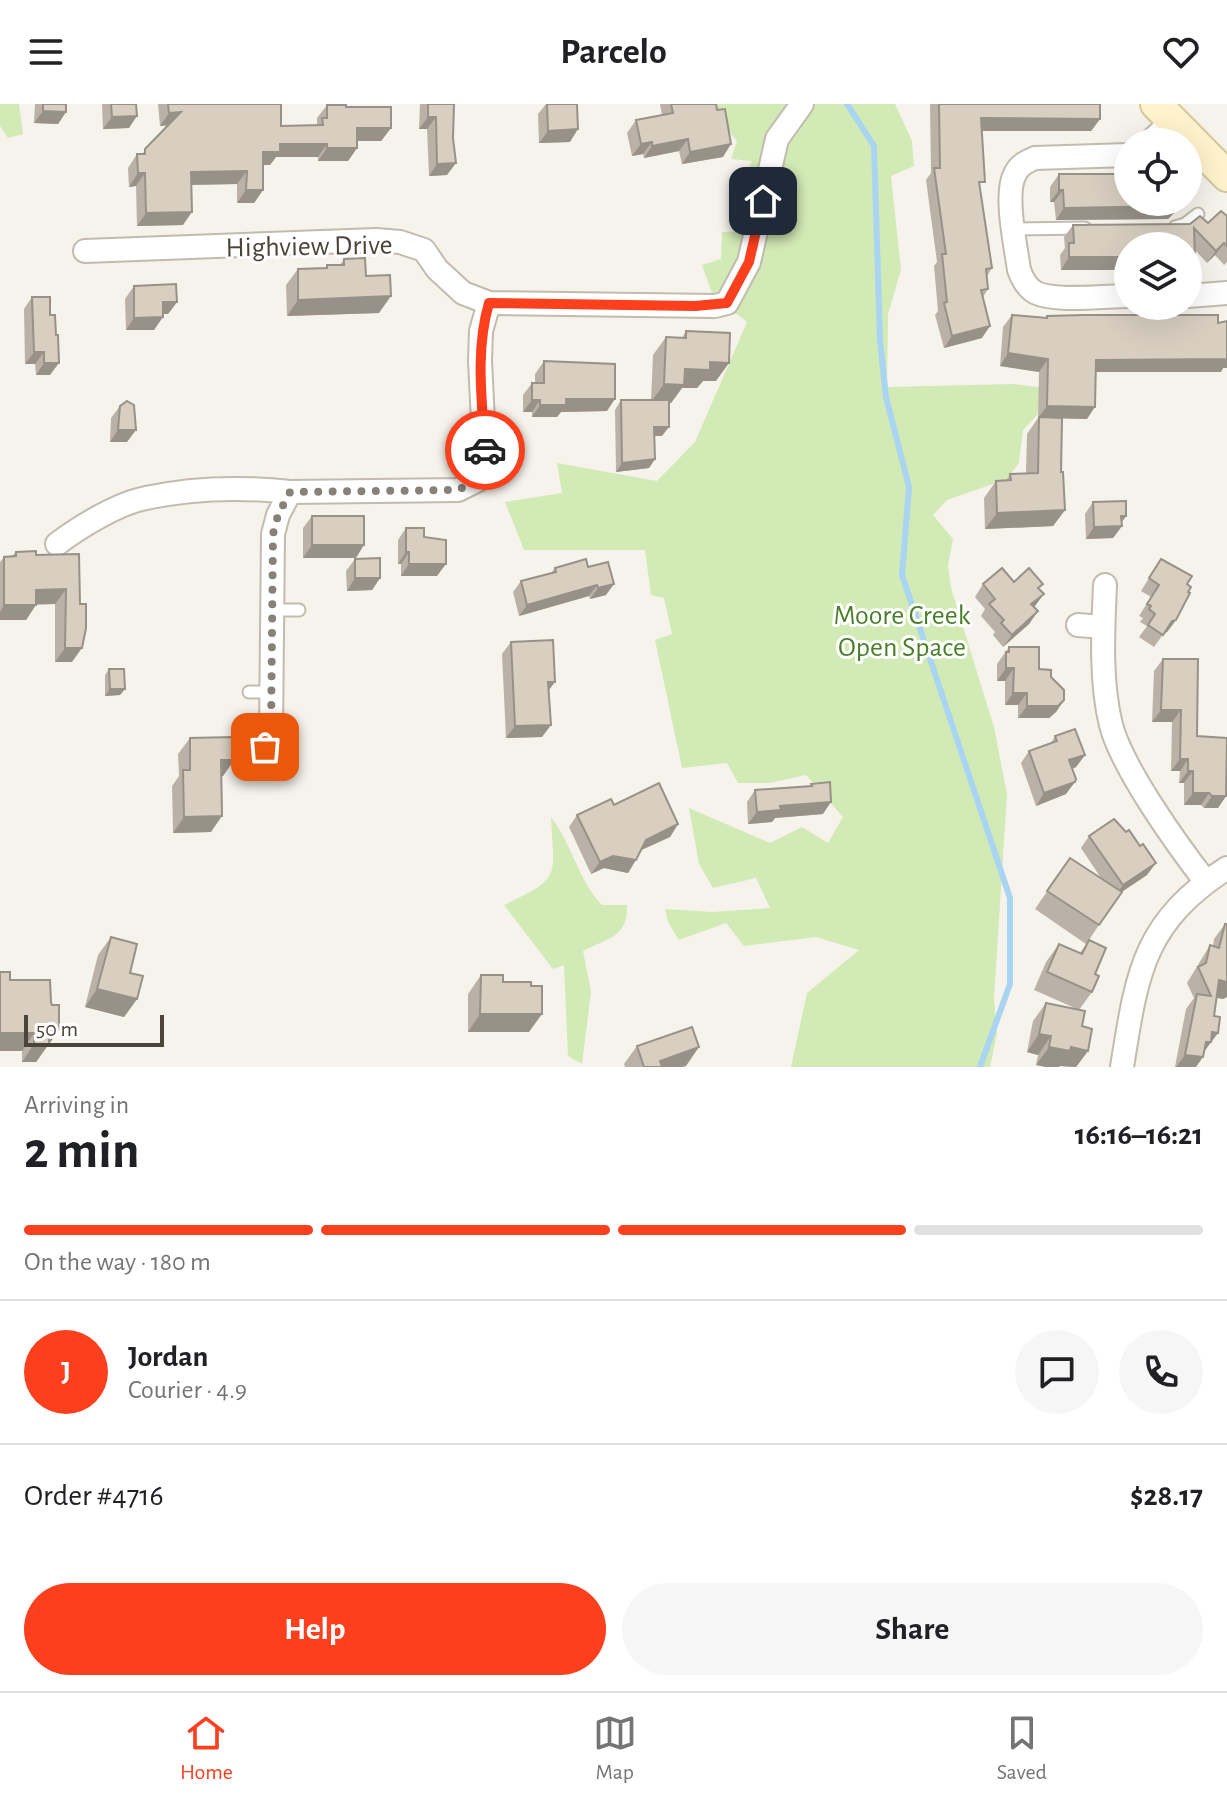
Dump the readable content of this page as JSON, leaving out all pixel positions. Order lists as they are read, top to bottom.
{
  "streets": {
    "street": ["Highview Drive"]
  },
  "parks": ["Moore Creek Open Space"],
  "scale_bar": "50 m",
  "page": {
    "header": "Parcelo",
    "scale": "50 m",
    "heading": ["2 min", "Arriving in", "16:16–16:21"],
    "panel": [
      "Jordan",
      "Courier · 4.9",
      "Order #4716",
      "$28.17"
    ],
    "bar": "On the way · 180 m",
    "round": "J",
    "buttons": ["Help", "Share"],
    "tabs": ["Home", "Map", "Saved"]
  }
}
